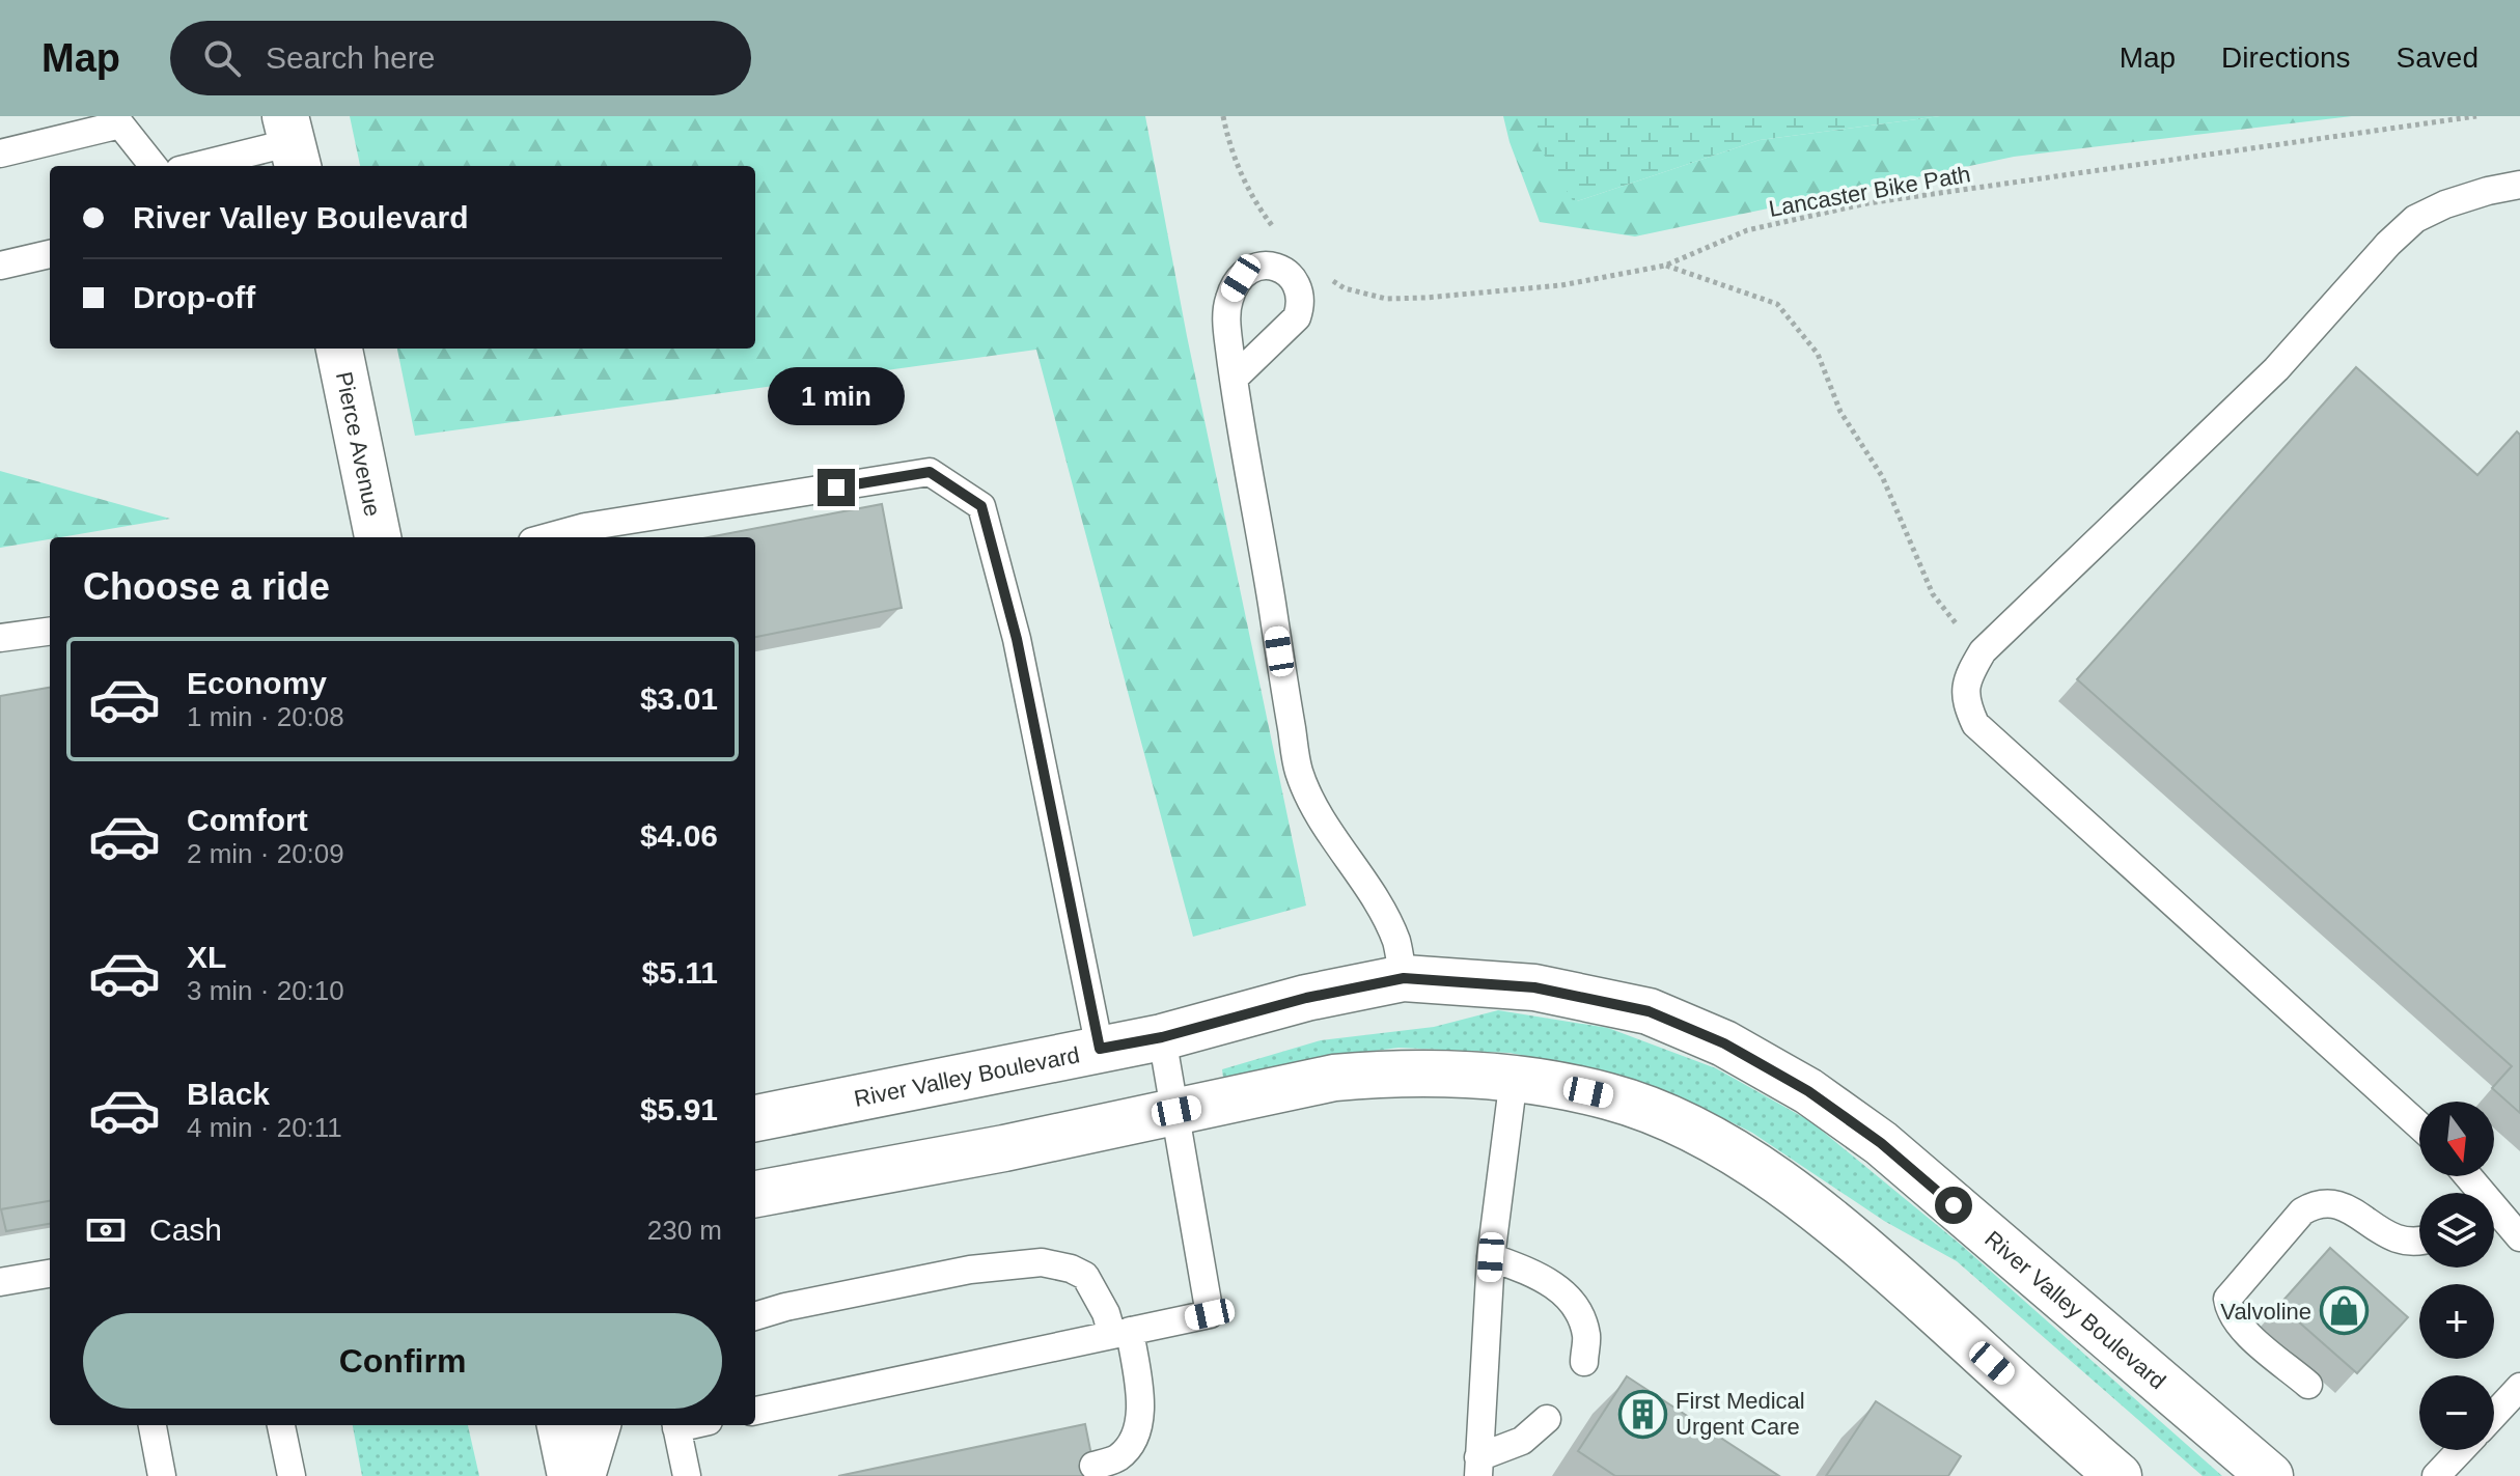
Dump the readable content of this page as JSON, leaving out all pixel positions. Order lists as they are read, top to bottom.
{
  "streets": {
    "street": ["Pierce Avenue", "River Valley Boulevard"],
    "path": ["Lancaster Bike Path"]
  },
  "places": {
    "shop": ["Valvoline"],
    "building": ["First Medical Urgent Care"]
  },
  "north": "bottom",
  "page": {
    "header": "Map",
    "search": "Search here",
    "nav": ["Map", "Directions", "Saved"],
    "banner": ["River Valley Boulevard", "Drop-off"],
    "bubble": "1 min",
    "heading": "Choose a ride",
    "list": [
      {
        "name": "Economy",
        "note": "1 min · 20:08",
        "value": "$3.01"
      },
      {
        "name": "Comfort",
        "note": "2 min · 20:09",
        "value": "$4.06"
      },
      {
        "name": "XL",
        "note": "3 min · 20:10",
        "value": "$5.11"
      },
      {
        "name": "Black",
        "note": "4 min · 20:11",
        "value": "$5.91"
      }
    ],
    "map_buttons": ["+", "−"],
    "pay": ["Cash", "230 m"],
    "buttons": "Confirm"
  }
}
